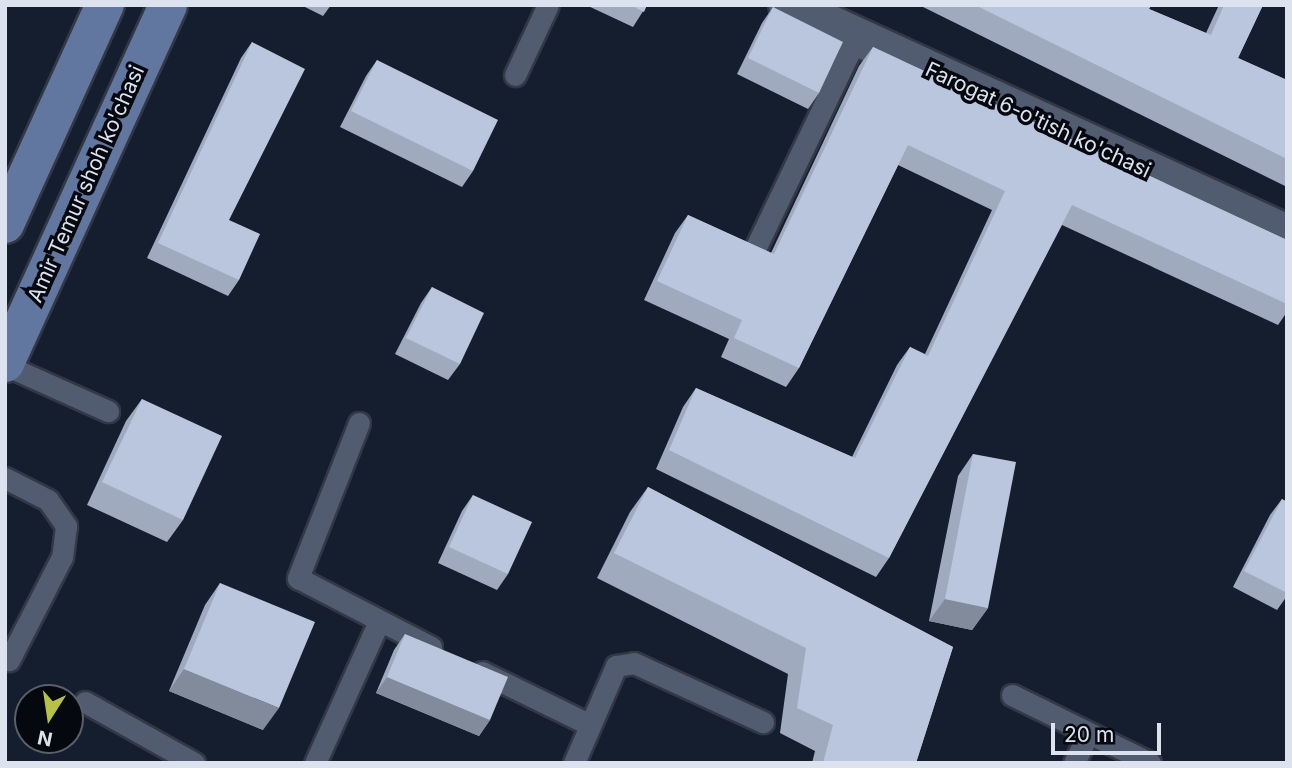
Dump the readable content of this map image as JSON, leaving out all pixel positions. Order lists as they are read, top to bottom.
{
  "streets": {
    "main road": ["Amir Temur shoh ko'chasi"],
    "street": ["Farogat 6-o'tish ko'chasi"]
  },
  "scale_bar": "20 m",
  "north": "bottom"
}
